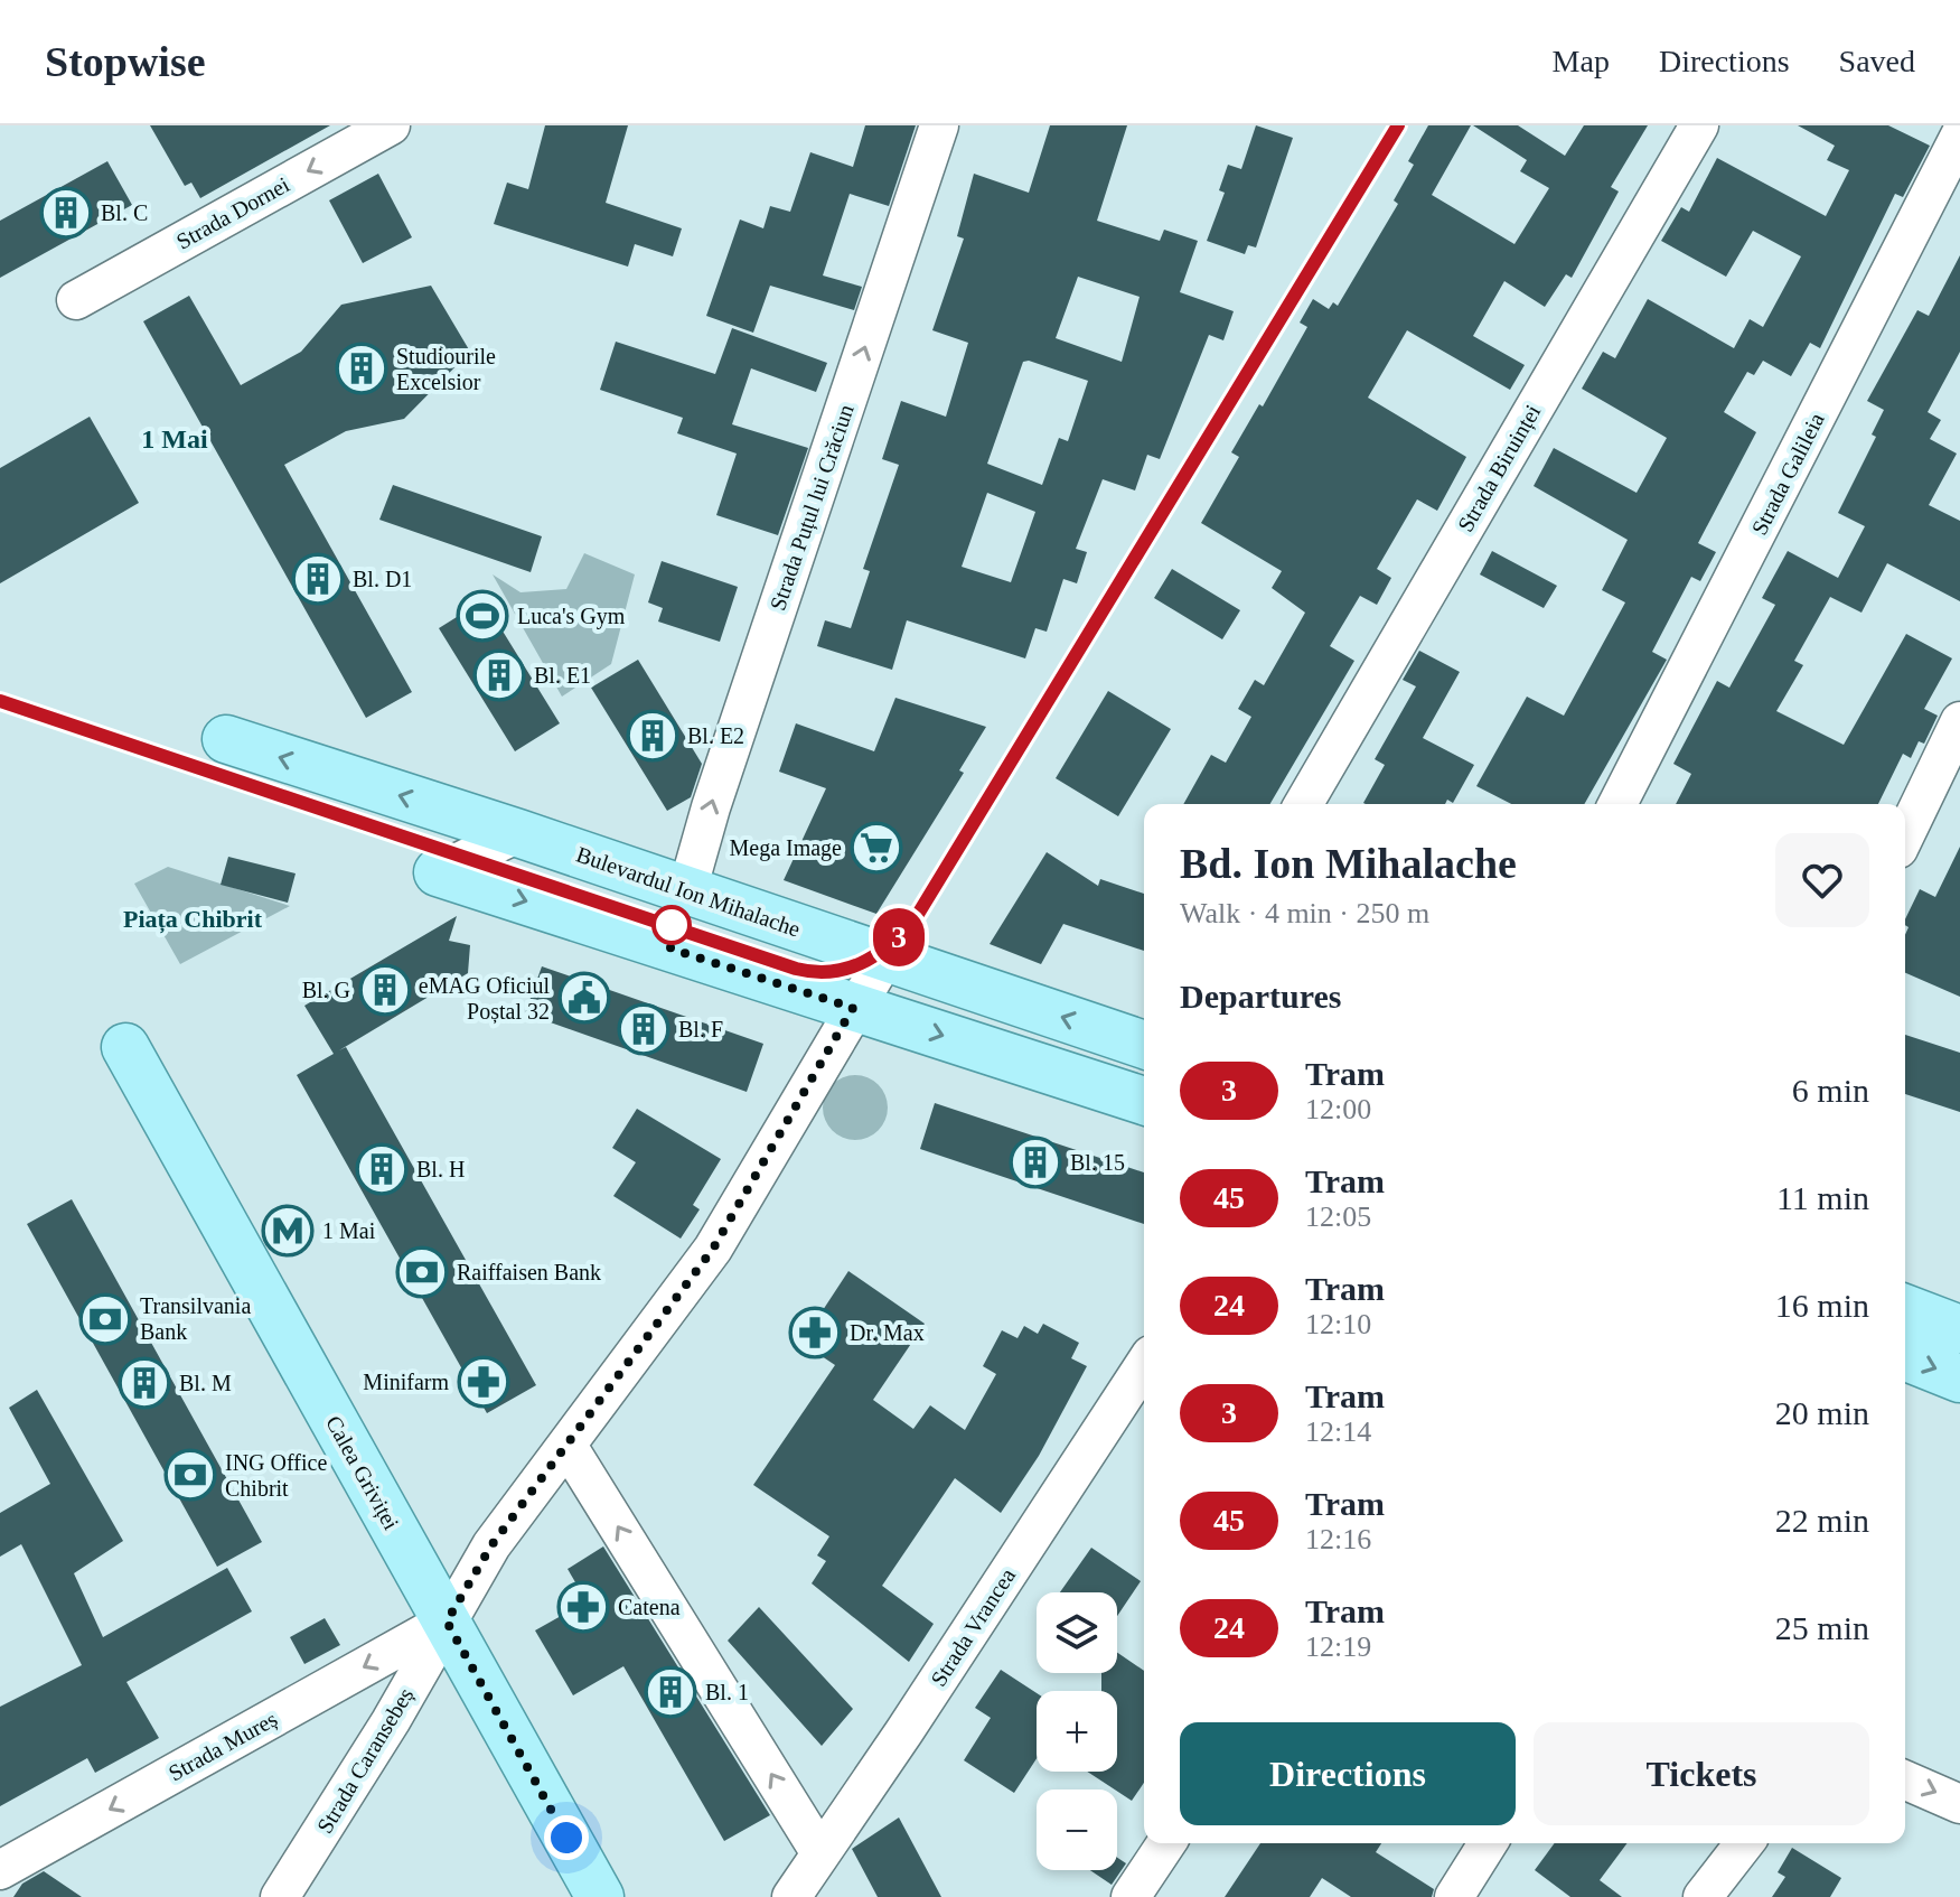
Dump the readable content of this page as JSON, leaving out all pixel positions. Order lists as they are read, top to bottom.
{
  "streets": {
    "main road": ["Bulevardul Ion Mihalache", "Calea Griviței"],
    "street": [
      "Strada Dornei",
      "Strada Biruinței",
      "Strada Galileia",
      "Strada Puțul lui Crăciun",
      "Strada Vrancea",
      "Strada Mureș",
      "Strada Caransebeș"
    ]
  },
  "crossings": [
    ["Strada Puțul lui Crăciun", "Bulevardul Ion Mihalache"],
    ["Bulevardul Ion Mihalache", "Strada Caransebeș"],
    ["Calea Griviței", "Strada Mureș"],
    ["Calea Griviței", "Strada Caransebeș"],
    ["Strada Mureș", "Strada Caransebeș"]
  ],
  "one_way": ["Strada Dornei", "Strada Puțul lui Crăciun", "Strada Mureș"],
  "districts": ["1 Mai", "Piața Chibrit"],
  "places": {
    "building": [
      "Bl. C",
      "Studiourile Excelsior",
      "Bl. D1",
      "Bl. E1",
      "Bl. E2",
      "Bl. G",
      "Bl. F",
      "Bl. 15",
      "Bl. H",
      "Bl. M",
      "Bl. 1"
    ],
    "sports": ["Luca's Gym"],
    "supermarket": ["Mega Image"],
    "public building": ["eMAG Oficiul Poștal 32"],
    "metro station": ["1 Mai"],
    "bank": ["Raiffaisen Bank", "Transilvania Bank", "ING Office Chibrit"],
    "pharmacy": ["Dr. Max", "Minifarm", "Catena"]
  },
  "lines": ["tram line 3"],
  "page": {
    "header": "Stopwise",
    "nav": ["Map", "Directions", "Saved"],
    "on_map": "3",
    "heading": [
      ["Bd. Ion Mihalache", "Walk · 4 min · 250 m"],
      "Departures"
    ],
    "list": [
      {
        "mark": "3",
        "name": "Tram",
        "note": "12:00",
        "value": "6 min"
      },
      {
        "mark": "45",
        "name": "Tram",
        "note": "12:05",
        "value": "11 min"
      },
      {
        "mark": "24",
        "name": "Tram",
        "note": "12:10",
        "value": "16 min"
      },
      {
        "mark": "3",
        "name": "Tram",
        "note": "12:14",
        "value": "20 min"
      },
      {
        "mark": "45",
        "name": "Tram",
        "note": "12:16",
        "value": "22 min"
      },
      {
        "mark": "24",
        "name": "Tram",
        "note": "12:19",
        "value": "25 min"
      }
    ],
    "map_buttons": ["+", "−"],
    "buttons": ["Directions", "Tickets"]
  }
}
